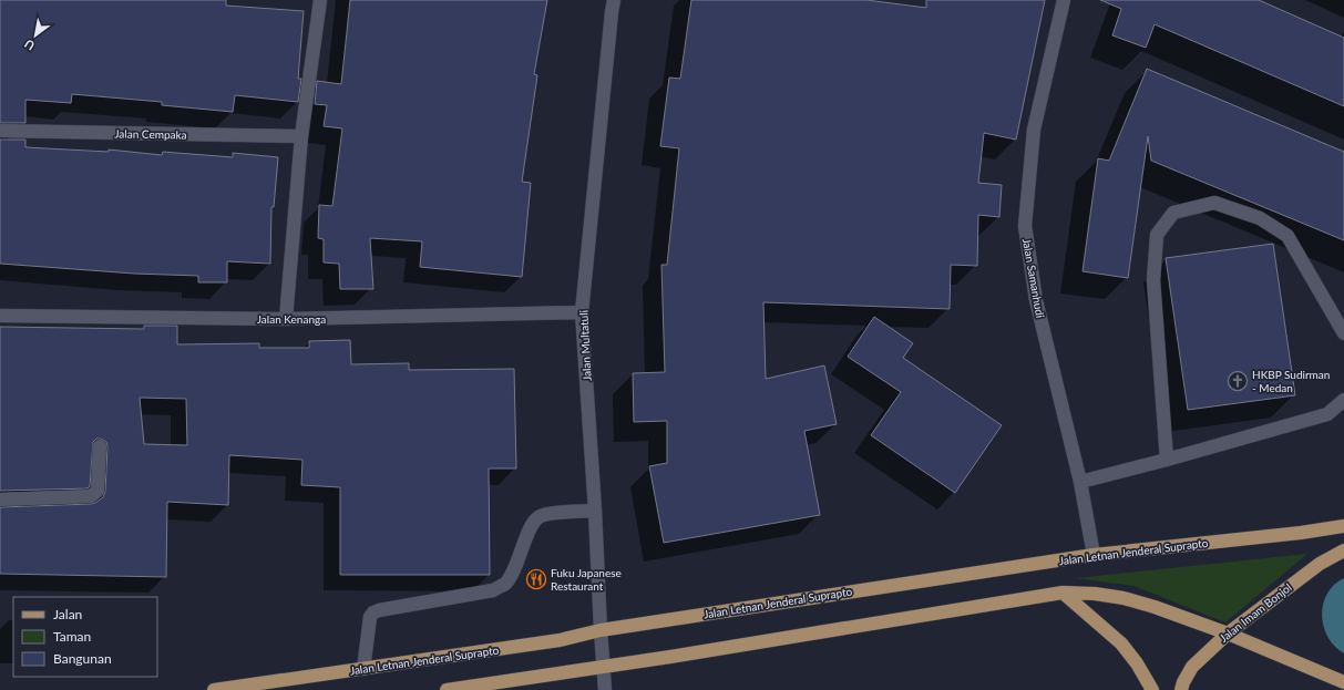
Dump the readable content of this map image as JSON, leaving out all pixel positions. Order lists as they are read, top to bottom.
{
  "streets": {
    "main road": ["Jalan Letnan Jenderal Suprapto", "Jalan Imam Bonjol"],
    "street": [
      "Jalan Cempaka",
      "Jalan Samanhudi",
      "Jalan Kenanga",
      "Jalan Multatuli"
    ]
  },
  "crossings": [
    ["Jalan Samanhudi", "Jalan Letnan Jenderal Suprapto"],
    ["Jalan Kenanga", "Jalan Multatuli"],
    ["Jalan Multatuli", "Jalan Letnan Jenderal Suprapto"]
  ],
  "places": {
    "church": ["HKBP Sudirman - Medan"],
    "restaurant": ["Fuku Japanese Restaurant"]
  },
  "legend": ["Jalan", "Taman", "Bangunan"],
  "north": "bottom left"
}
